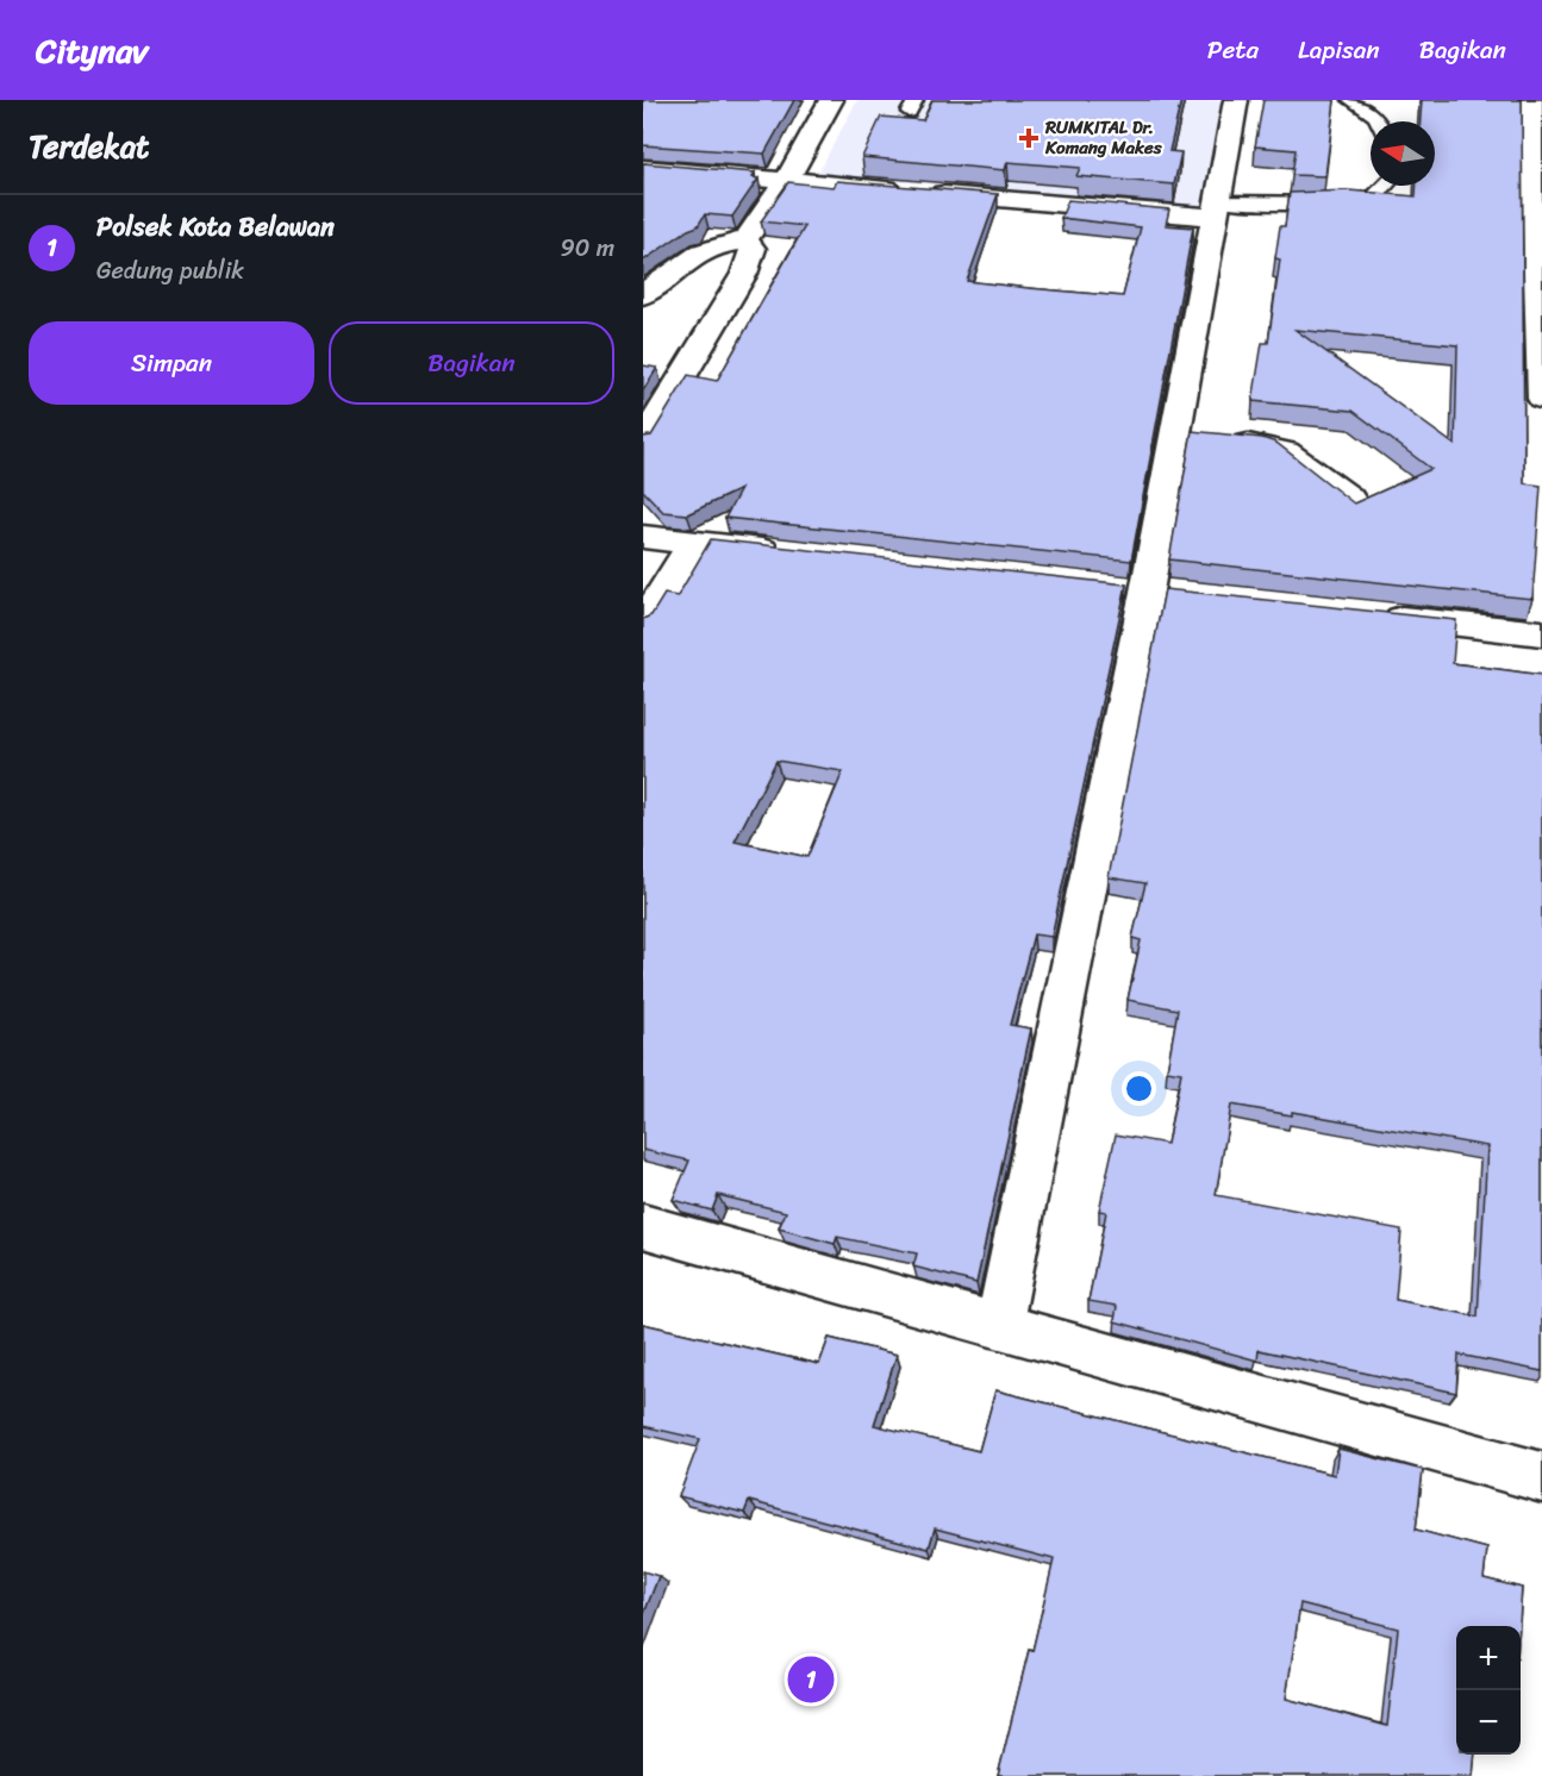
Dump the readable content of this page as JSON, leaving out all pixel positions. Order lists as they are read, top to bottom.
{
  "places": {
    "health": ["RUMKITAL Dr. Komang Makes"]
  },
  "north": "left",
  "page": {
    "header": "Citynav",
    "nav": ["Peta", "Lapisan", "Bagikan"],
    "heading": "Terdekat",
    "list": [
      {
        "mark": "1",
        "name": "Polsek Kota Belawan",
        "note": "Gedung publik",
        "value": "90 m"
      }
    ],
    "buttons": ["Simpan", "Bagikan"],
    "map_buttons": ["+", "−"],
    "pins": "1"
  }
}
